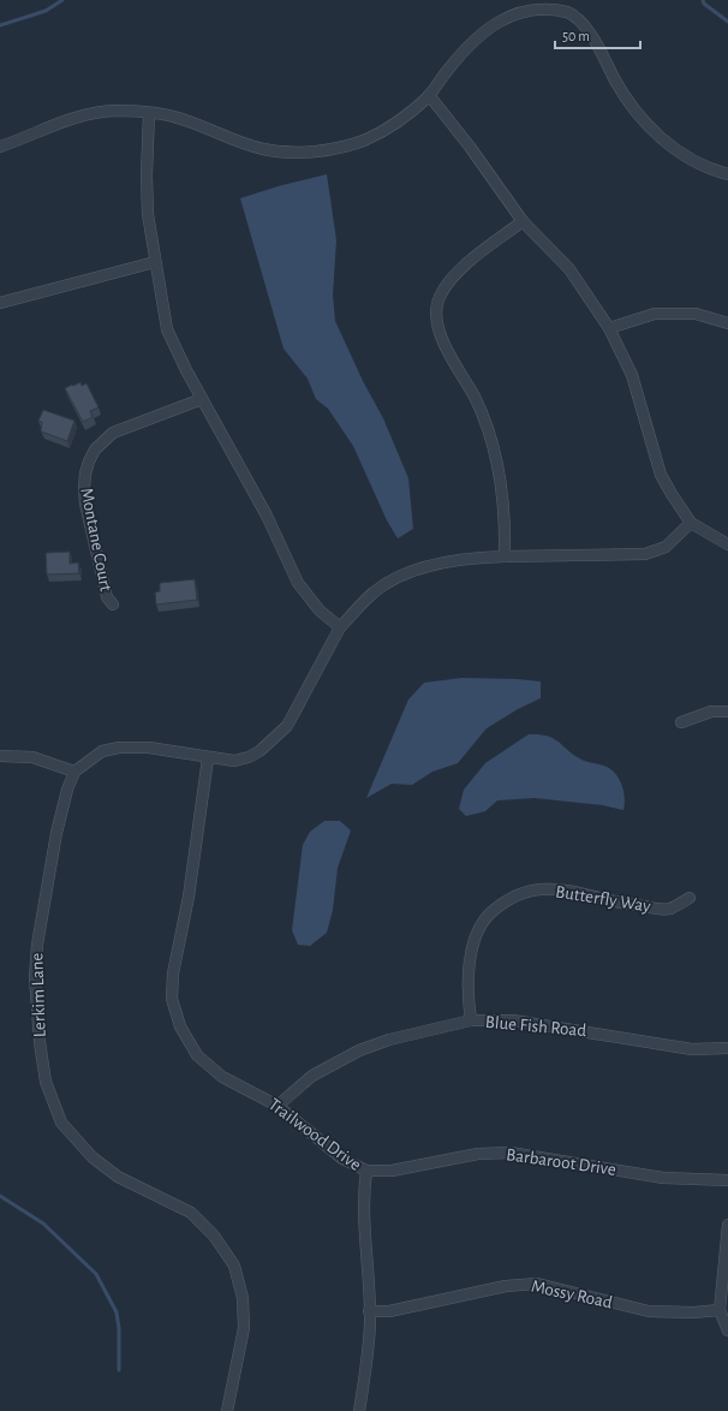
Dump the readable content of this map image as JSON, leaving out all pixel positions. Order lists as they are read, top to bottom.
{
  "streets": {
    "street": [
      "Montane Court",
      "Butterfly Way",
      "Lerkim Lane",
      "Blue Fish Road",
      "Trailwood Drive",
      "Barbaroot Drive",
      "Mossy Road"
    ]
  },
  "crossings": [
    ["Butterfly Way", "Blue Fish Road"],
    ["Blue Fish Road", "Trailwood Drive"],
    ["Trailwood Drive", "Barbaroot Drive"],
    ["Trailwood Drive", "Mossy Road"]
  ],
  "scale_bar": "50 m"
}
